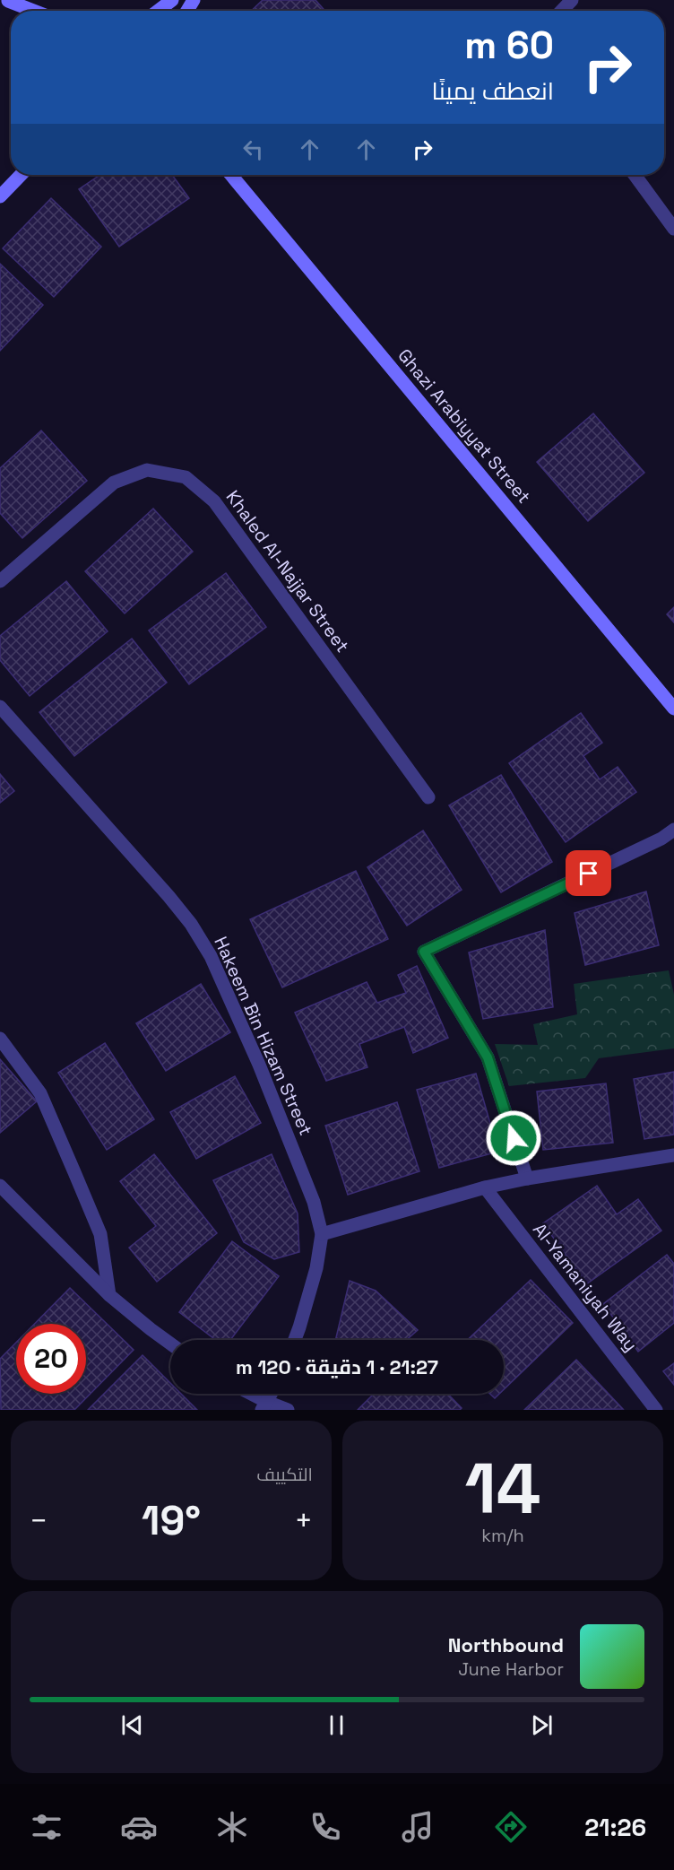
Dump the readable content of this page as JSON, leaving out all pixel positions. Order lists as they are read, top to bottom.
{
  "streets": {
    "street": [
      "Ghazi Arabiyyat Street",
      "Khaled Al-Najjar Street",
      "Hakeem Bin Hizam Street",
      "Al-Yamaniyah Way"
    ]
  },
  "page": {
    "turn": ["60 m", "انعطف يمينًا"],
    "limit": "20",
    "trip": "21:27 · 1 دقيقة · 120 m",
    "tile": [
      ["14", "km/h"],
      "التكييف"
    ],
    "heat": ["−", "19°", "+"],
    "song": ["Northbound", "June Harbor"],
    "tabs": "21:26"
  }
}
